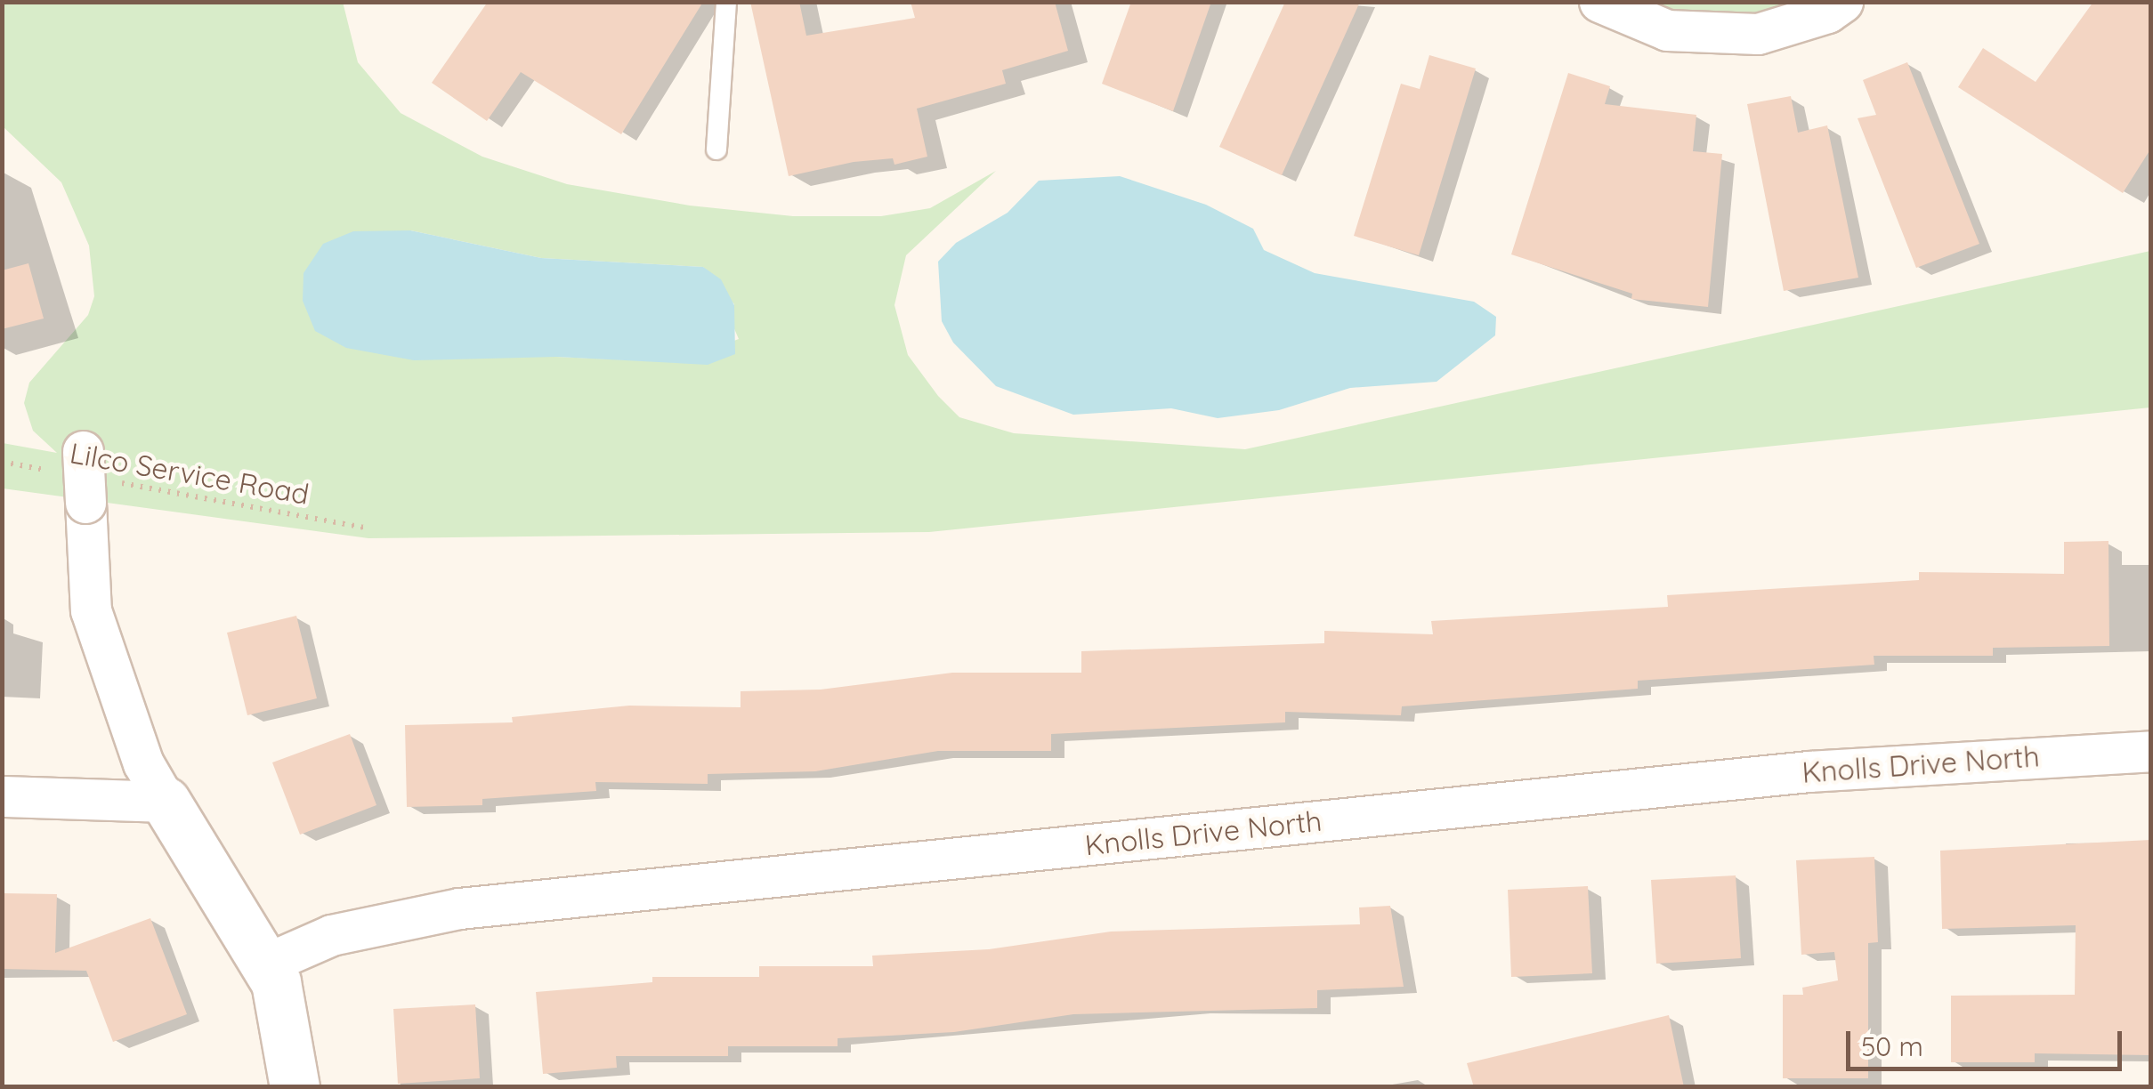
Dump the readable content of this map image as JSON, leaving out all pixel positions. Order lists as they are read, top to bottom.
{
  "streets": {
    "street": ["Knolls Drive North"],
    "path": ["Lilco Service Road"]
  },
  "scale_bar": "50 m"
}
